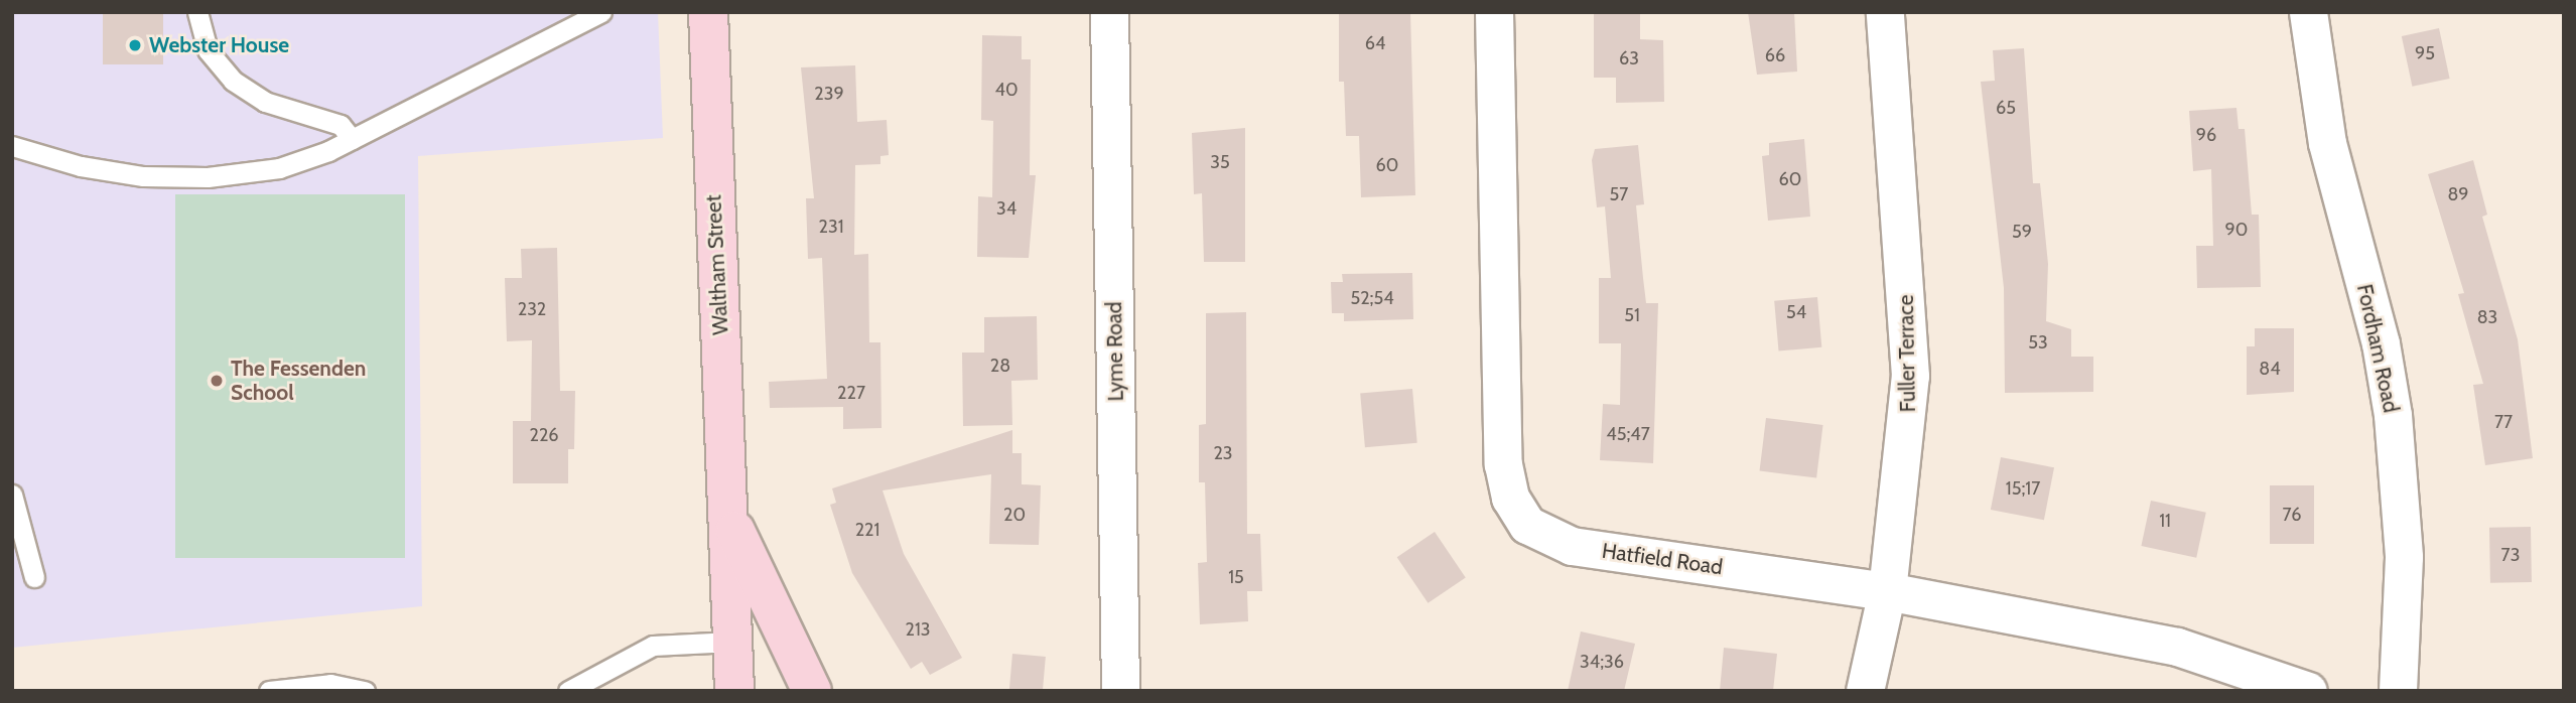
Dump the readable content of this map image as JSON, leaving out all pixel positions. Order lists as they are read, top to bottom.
{
  "streets": {
    "main road": ["Waltham Street"],
    "street": [
      "Fordham Road",
      "Lyme Road",
      "Fuller Terrace",
      "Hatfield Road"
    ]
  },
  "crossings": [
    ["Fuller Terrace", "Hatfield Road"]
  ],
  "places": ["Webster House", "The Fessenden School"],
  "house_numbers": [
    "64",
    "95",
    "66",
    "63",
    "40",
    "239",
    "65",
    "96",
    "35",
    "60",
    "60",
    "57",
    "89",
    "34",
    "231",
    "90",
    "59",
    "52;54",
    "232",
    "54",
    "51",
    "83",
    "53",
    "28",
    "84",
    "227",
    "77",
    "45;47",
    "226",
    "23",
    "15;17",
    "20",
    "76",
    "11",
    "221",
    "73",
    "15",
    "213",
    "34;36"
  ]
}
